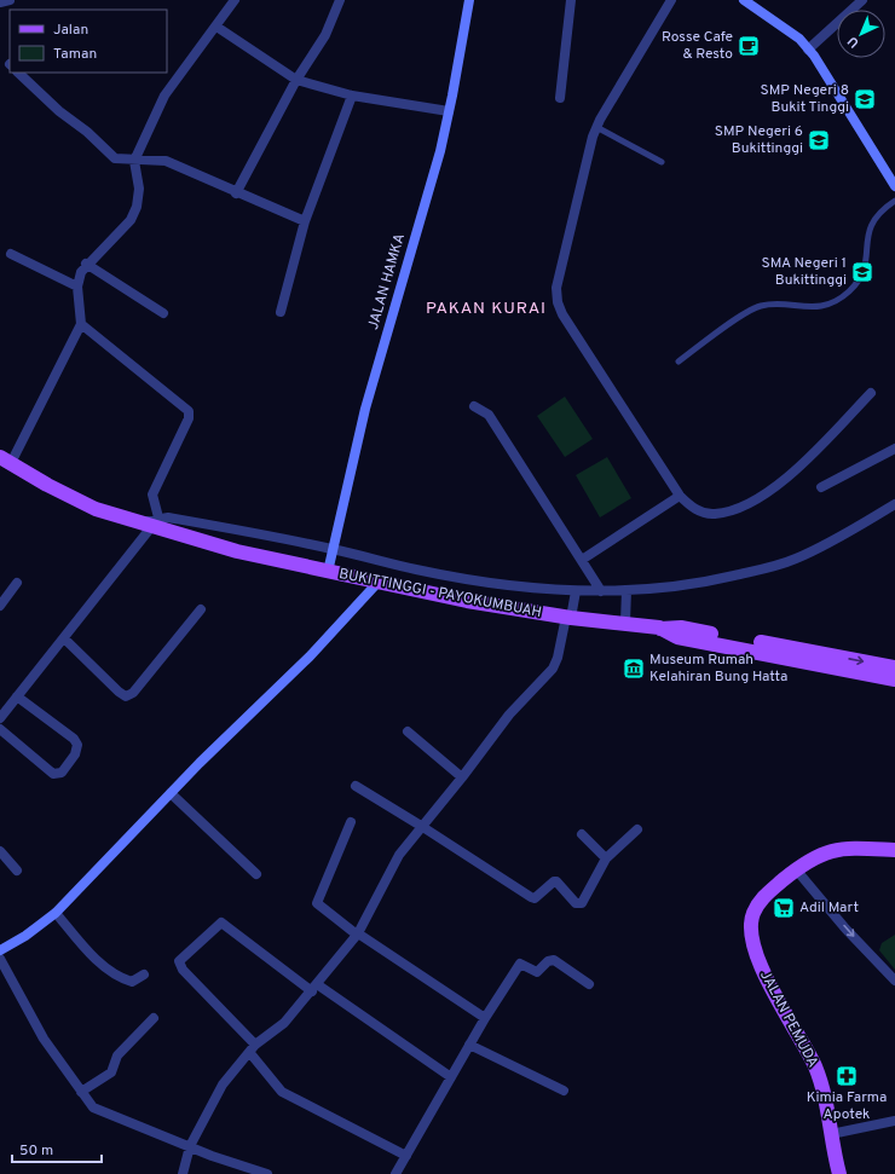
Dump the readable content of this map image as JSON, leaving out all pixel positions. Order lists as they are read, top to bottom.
{
  "streets": {
    "main road": ["BUKITTINGGI - PAYOKUMBUAH", "JALAN PEMUDA"],
    "street": ["JALAN HAMKA"]
  },
  "crossings": [
    ["JALAN HAMKA", "BUKITTINGGI - PAYOKUMBUAH"]
  ],
  "districts": ["PAKAN KURAI"],
  "places": {
    "cafe": ["Rosse Cafe & Resto"],
    "school or university": ["SMP Negeri 8 Bukit Tinggi", "SMP Negeri 6 Bukittinggi", "SMA Negeri 1 Bukittinggi"],
    "museum": ["Museum Rumah Kelahiran Bung Hatta"],
    "supermarket": ["Adil Mart"],
    "pharmacy": ["Kimia Farma Apotek"]
  },
  "legend": ["Jalan", "Taman"],
  "scale_bar": "50 m",
  "north": "bottom left"
}
